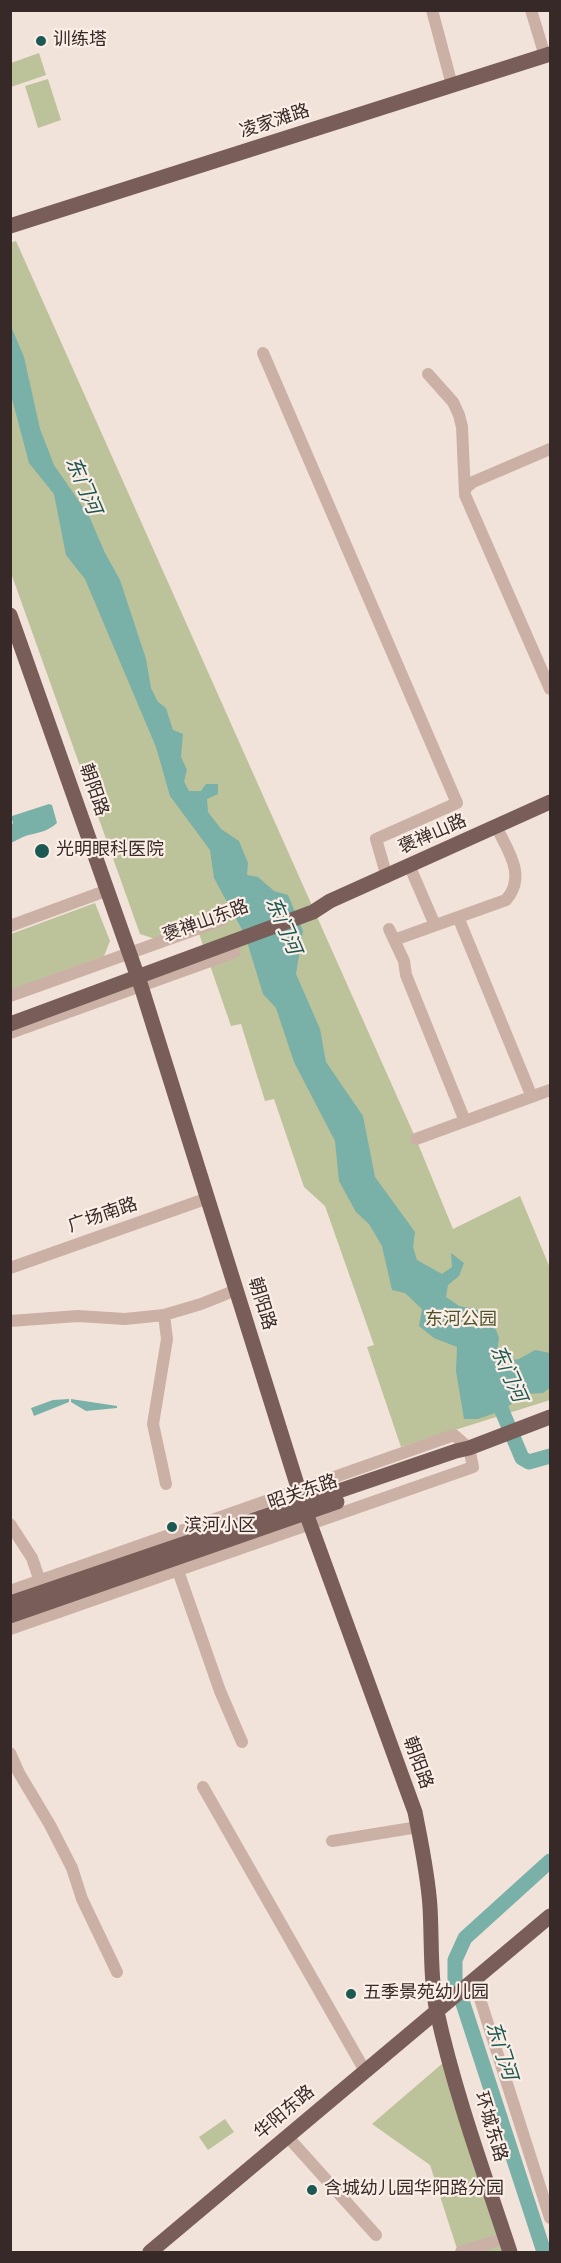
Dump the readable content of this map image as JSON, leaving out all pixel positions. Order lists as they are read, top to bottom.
{
  "streets": {
    "main road": [
      "凌家滩路",
      "朝阳路",
      "褒禅山路",
      "褒禅山东路",
      "昭关东路",
      "华阳东路",
      "环城东路"
    ],
    "street": ["广场南路"]
  },
  "crossings": [
    ["朝阳路", "褒禅山东路"],
    ["朝阳路", "广场南路"],
    ["朝阳路", "昭关东路"],
    ["朝阳路", "华阳东路"],
    ["朝阳路", "环城东路"],
    ["褒禅山路", "褒禅山东路"],
    ["华阳东路", "环城东路"]
  ],
  "water": ["东门河"],
  "parks": ["东河公园"],
  "places": [
    "训练塔",
    "光明眼科医院",
    "滨河小区",
    "五季景苑幼儿园",
    "含城幼儿园华阳路分园"
  ]
}
